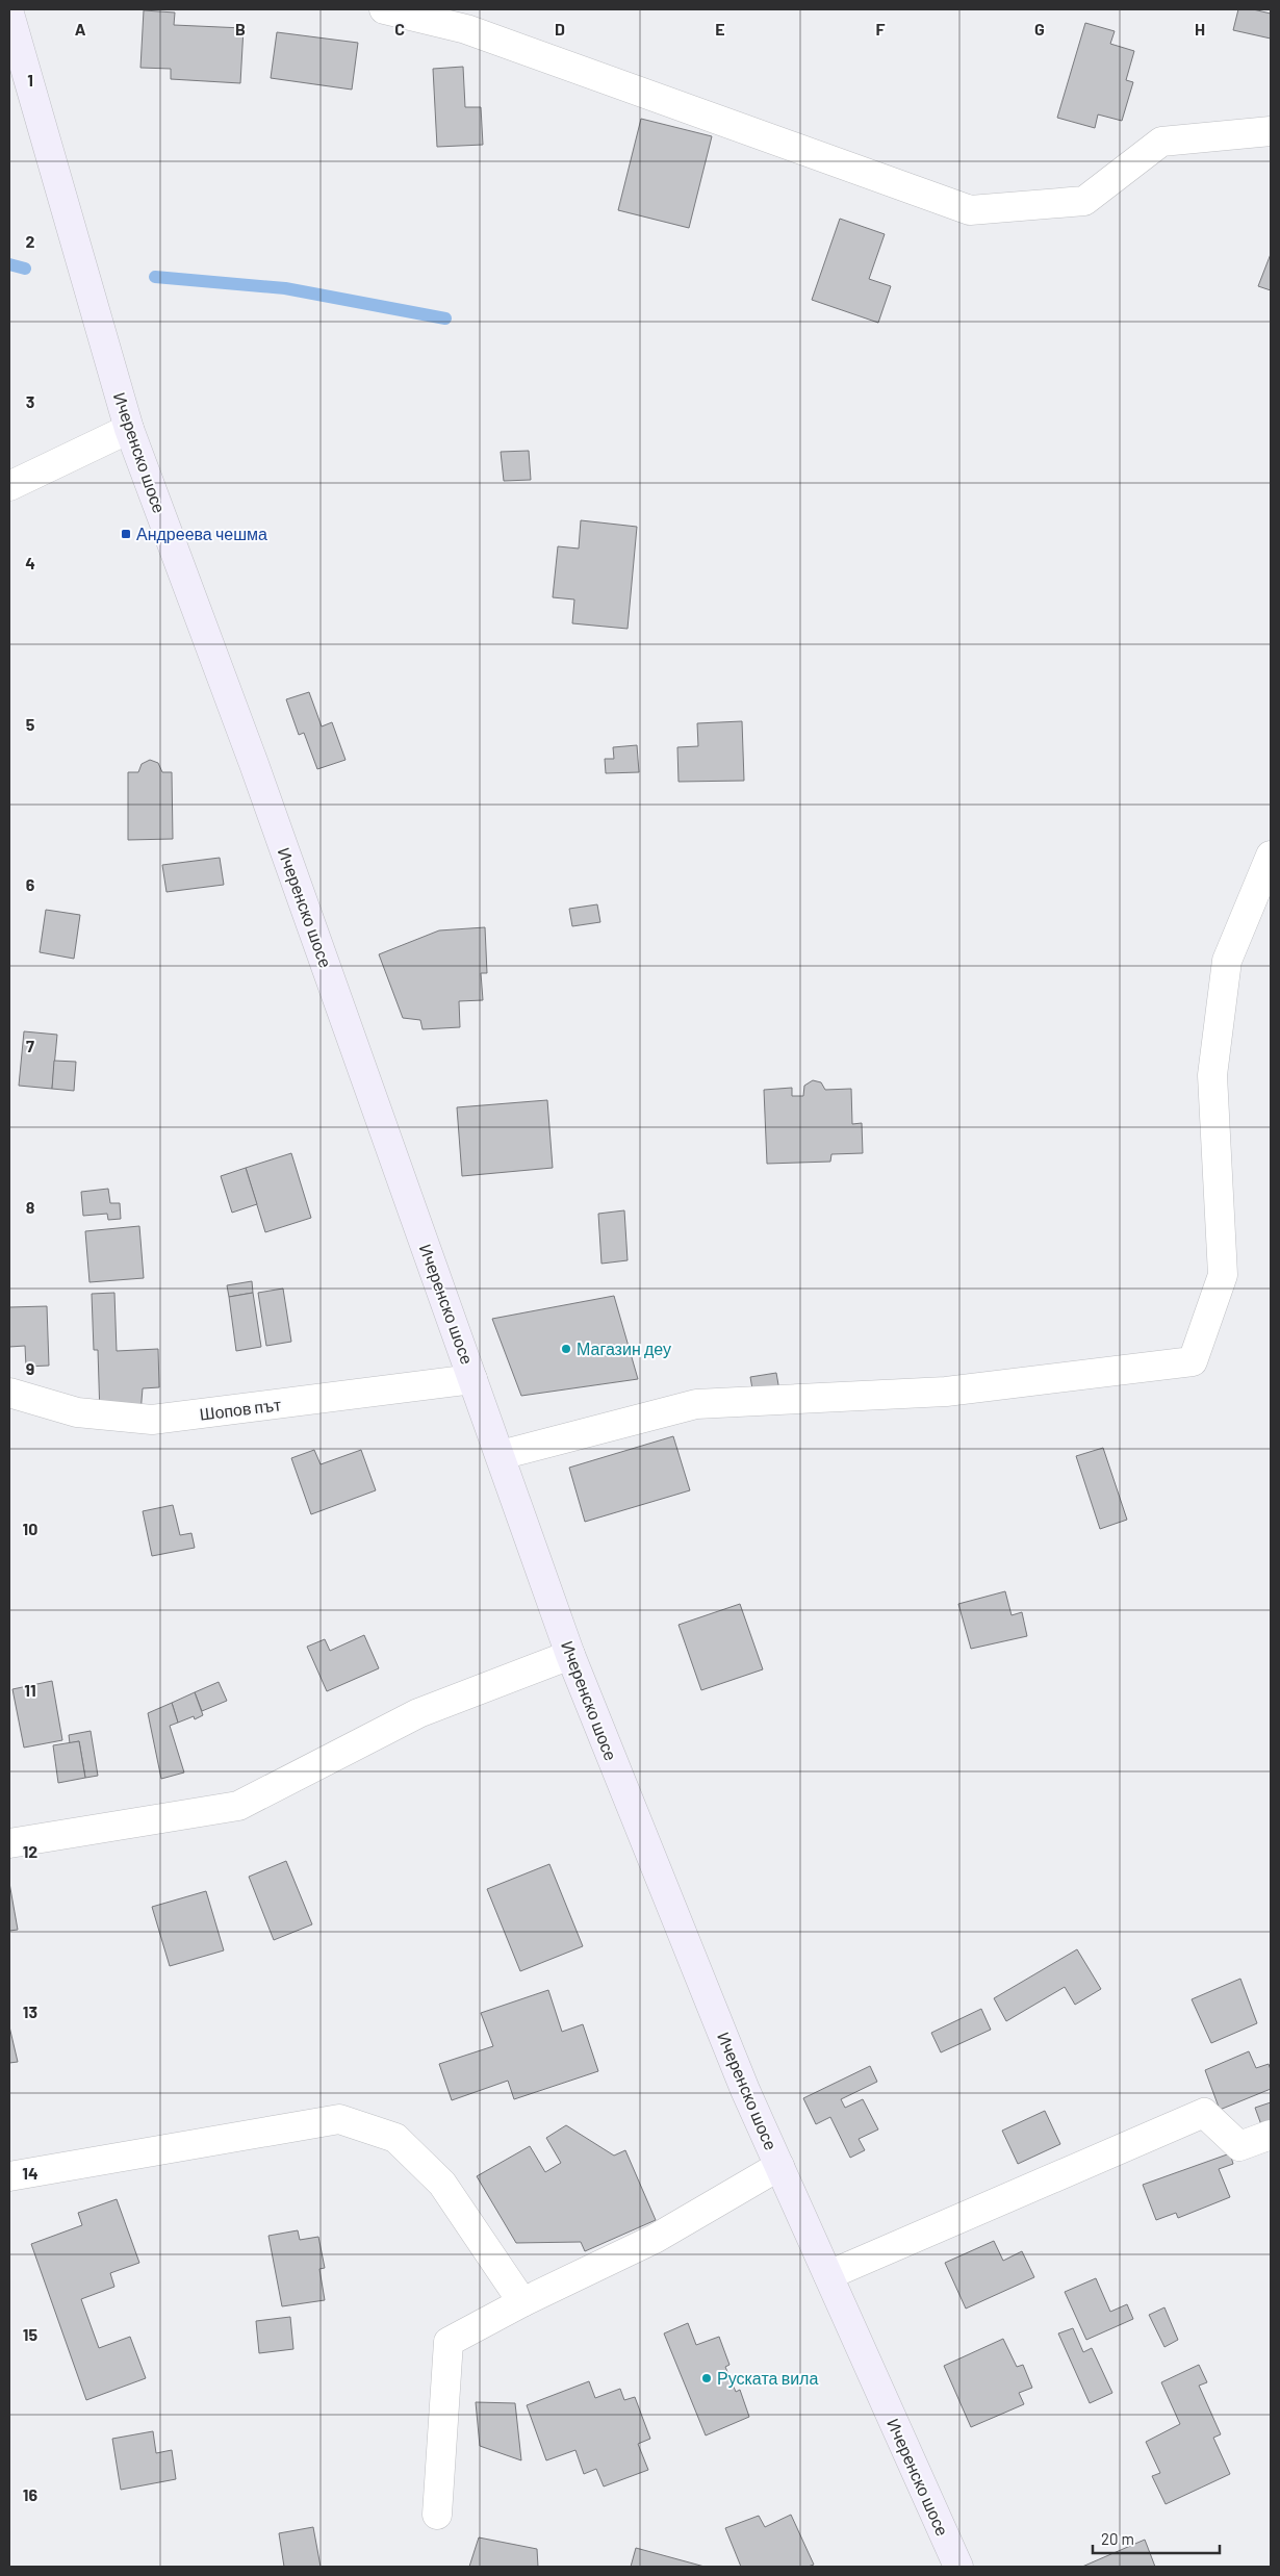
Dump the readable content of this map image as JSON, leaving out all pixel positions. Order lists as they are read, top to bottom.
{
  "streets": {
    "street": ["Ичеренско шосе", "Шопов път"]
  },
  "crossings": [
    ["Ичеренско шосе", "Шопов път"]
  ],
  "places": {
    "transit": ["Андреева чешма"],
    "other": ["Магазин деу", "Руската вила"]
  },
  "scale_bar": "20 m",
  "grid": {
    "columns": [
      "A",
      "B",
      "C",
      "D",
      "E",
      "F",
      "G",
      "H"
    ],
    "rows": [
      "1",
      "2",
      "3",
      "4",
      "5",
      "6",
      "7",
      "8",
      "9",
      "10",
      "11",
      "12",
      "13",
      "14",
      "15",
      "16"
    ]
  }
}
